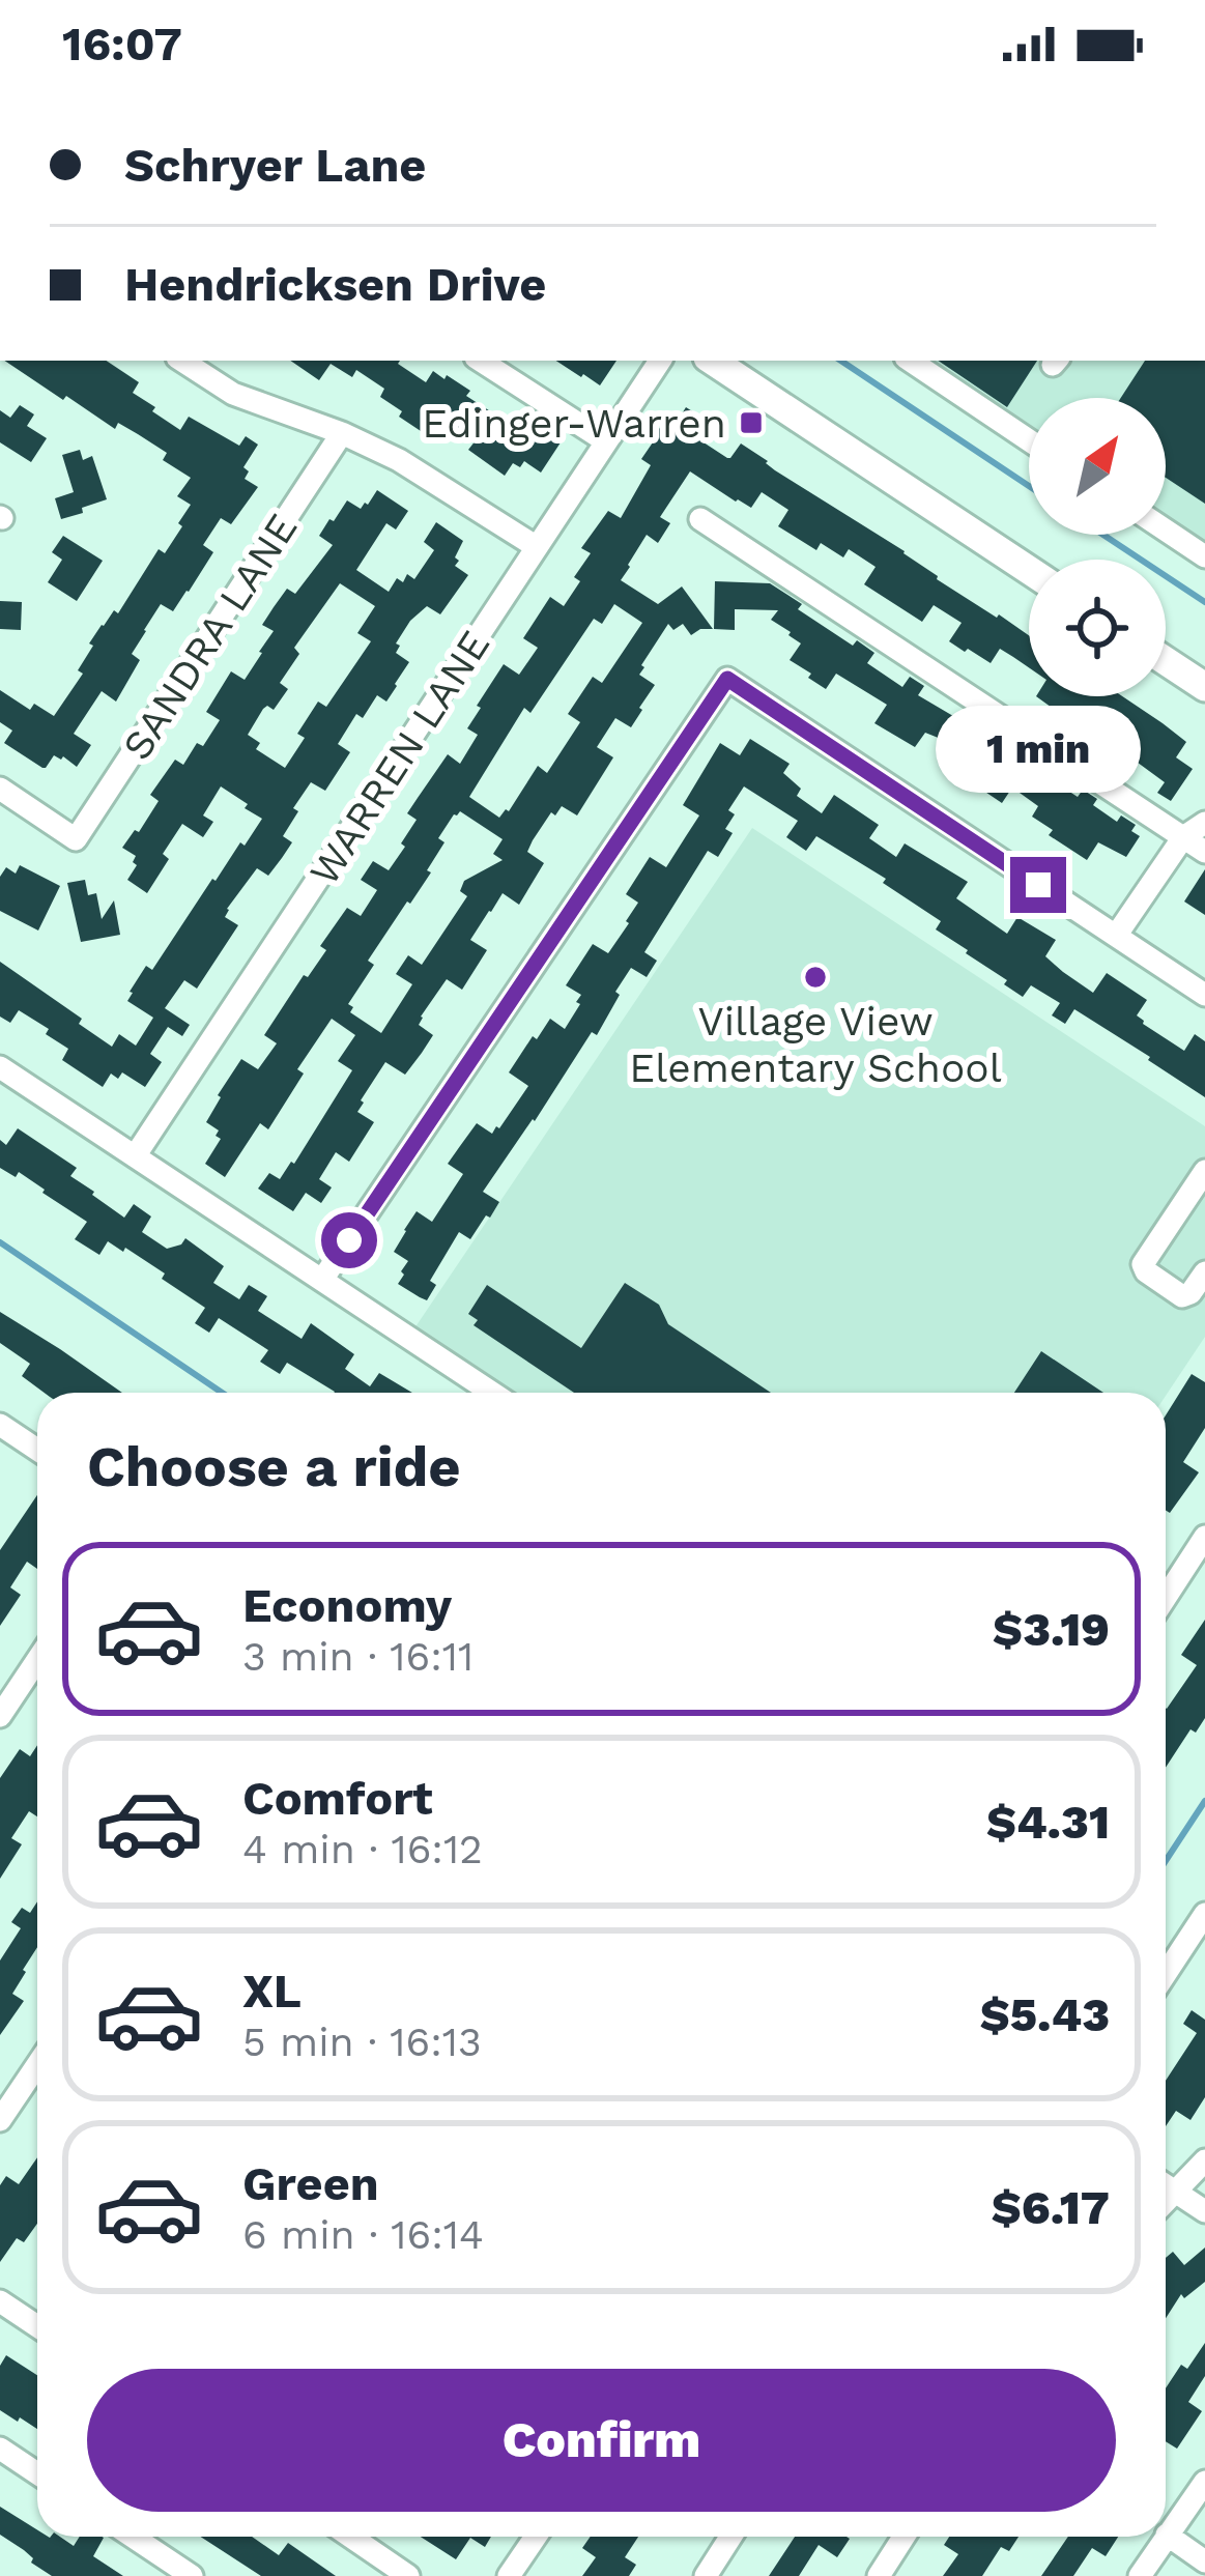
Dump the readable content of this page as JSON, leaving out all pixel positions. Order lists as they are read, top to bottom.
{
  "streets": {
    "street": ["SANDRA LANE", "WARREN LANE"]
  },
  "places": {
    "transit": ["Edinger-Warren"],
    "other": ["Village View Elementary School"]
  },
  "north": "top right",
  "page": {
    "status": "16:07",
    "banner": ["Schryer Lane", "Hendricksen Drive"],
    "bubble": "1 min",
    "heading": "Choose a ride",
    "list": [
      {
        "name": "Economy",
        "note": "3 min · 16:11",
        "value": "$3.19"
      },
      {
        "name": "Comfort",
        "note": "4 min · 16:12",
        "value": "$4.31"
      },
      {
        "name": "XL",
        "note": "5 min · 16:13",
        "value": "$5.43"
      },
      {
        "name": "Green",
        "note": "6 min · 16:14",
        "value": "$6.17"
      }
    ],
    "buttons": "Confirm"
  }
}
